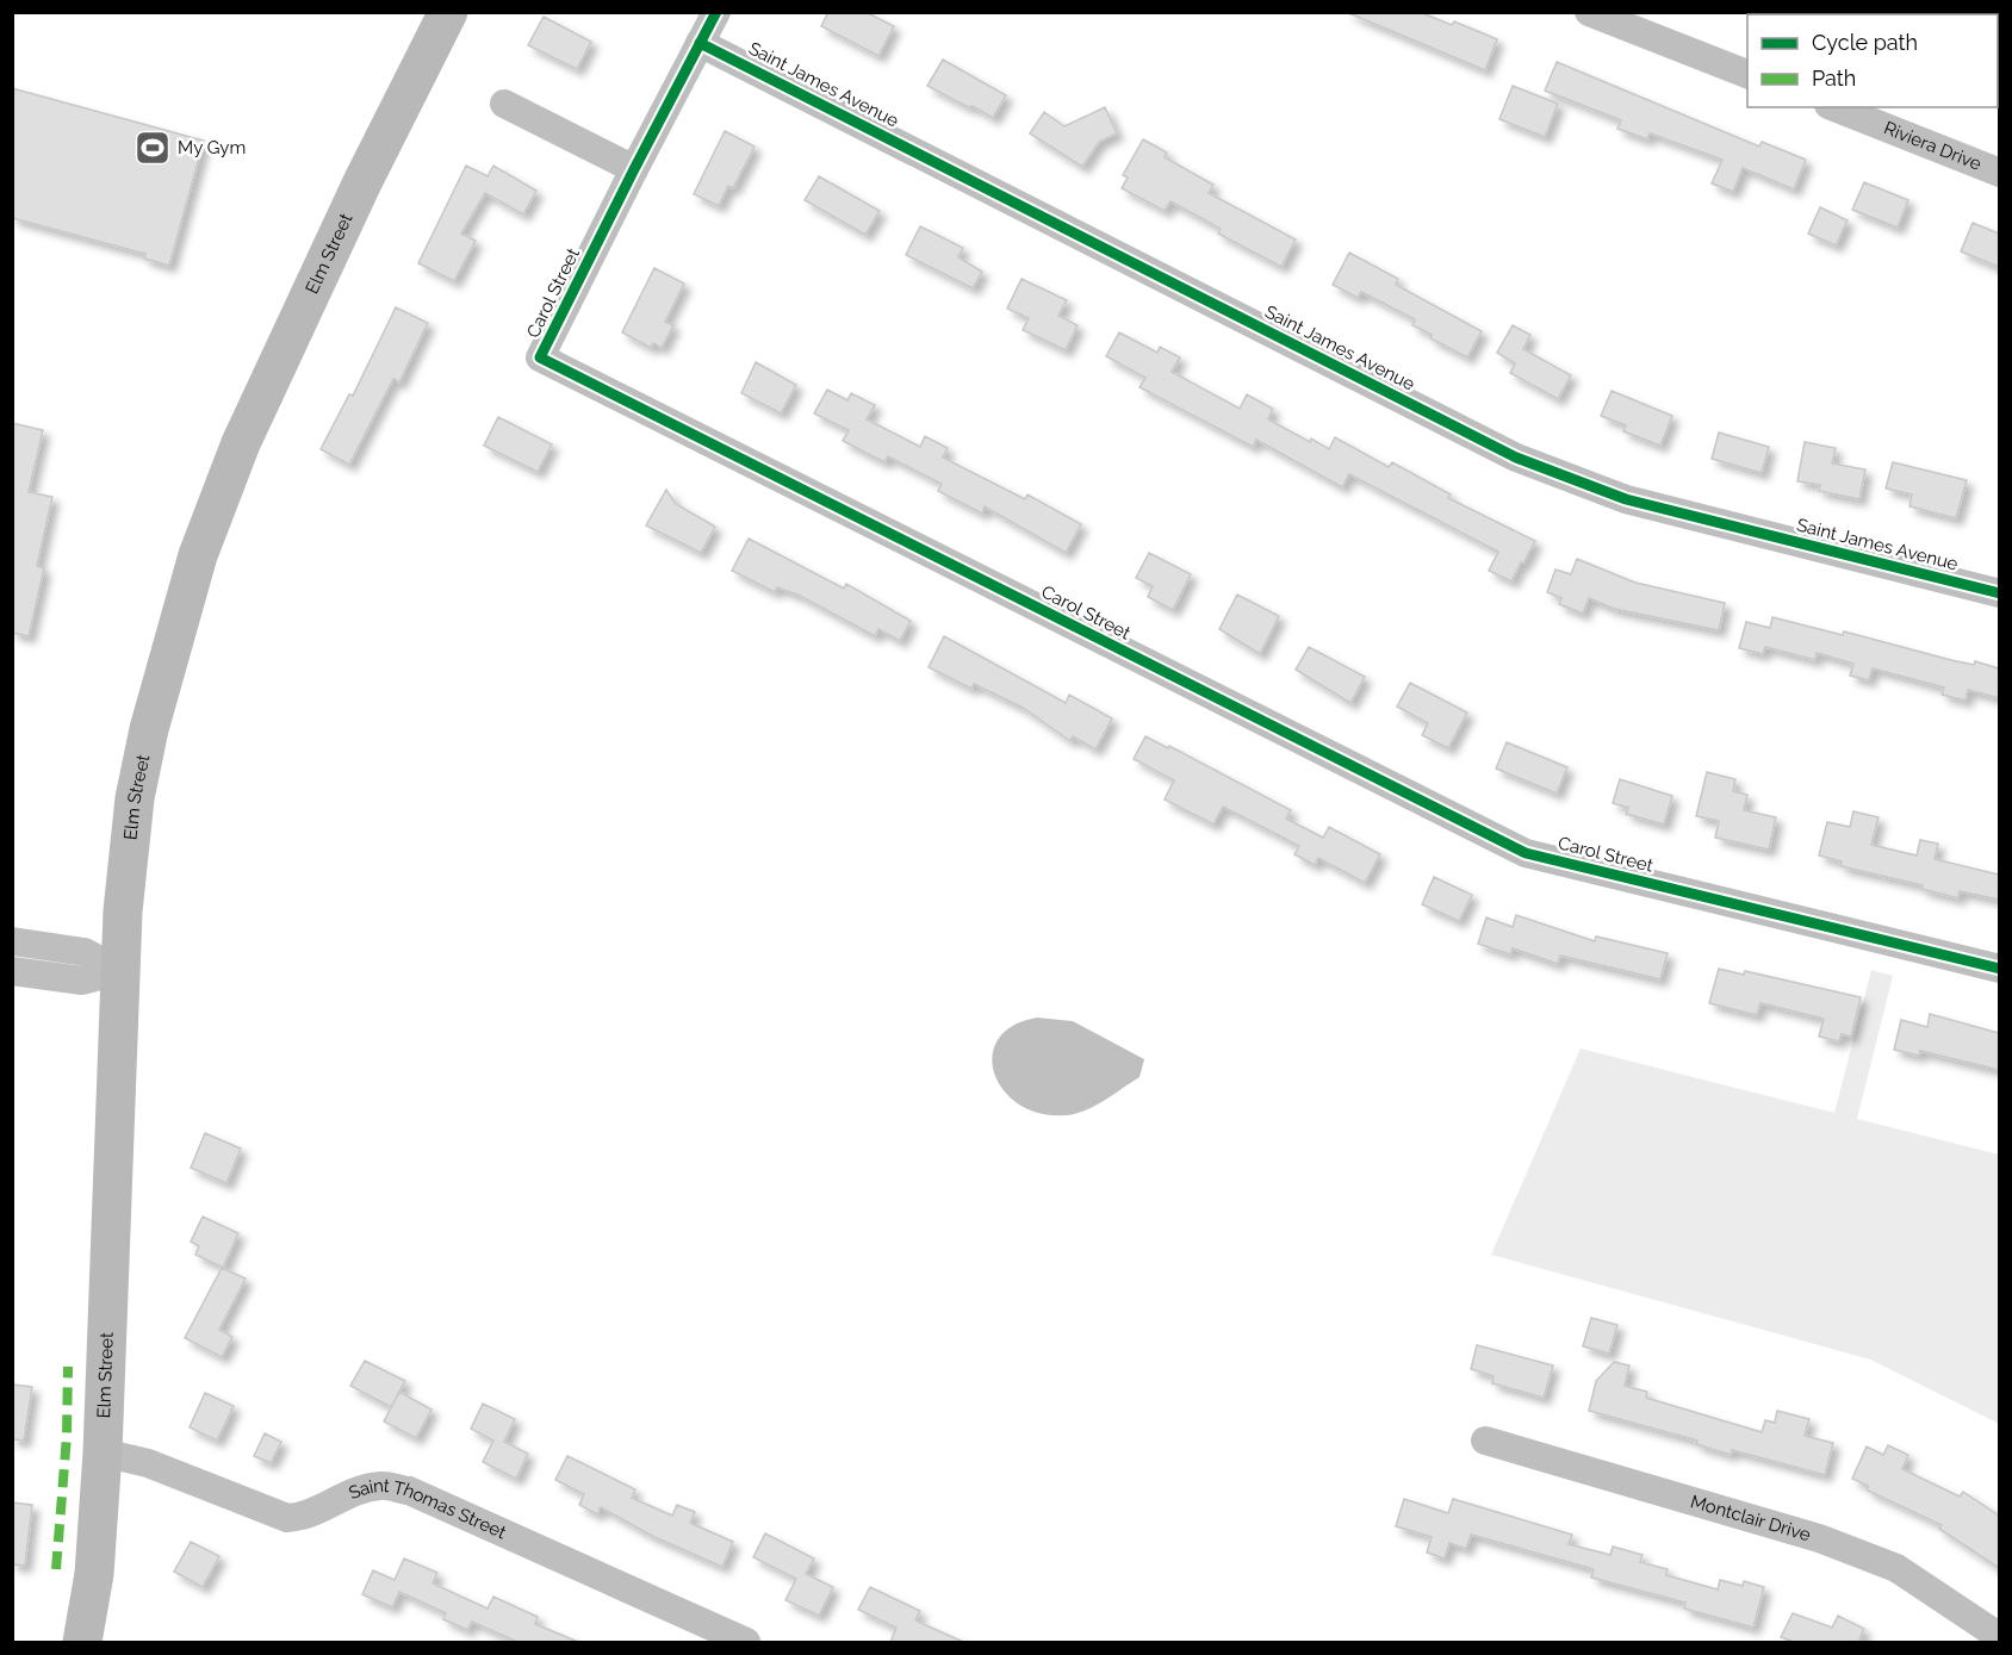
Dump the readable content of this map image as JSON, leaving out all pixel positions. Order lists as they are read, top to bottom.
{
  "streets": {
    "main road": ["Elm Street"],
    "street": [
      "Saint James Avenue",
      "Riviera Drive",
      "Carol Street",
      "Saint Thomas Street",
      "Montclair Drive"
    ]
  },
  "crossings": [
    ["Saint James Avenue", "Carol Street"],
    ["Elm Street", "Saint Thomas Street"]
  ],
  "places": {
    "sports": ["My Gym"]
  },
  "legend": ["Cycle path", "Path"]
}
